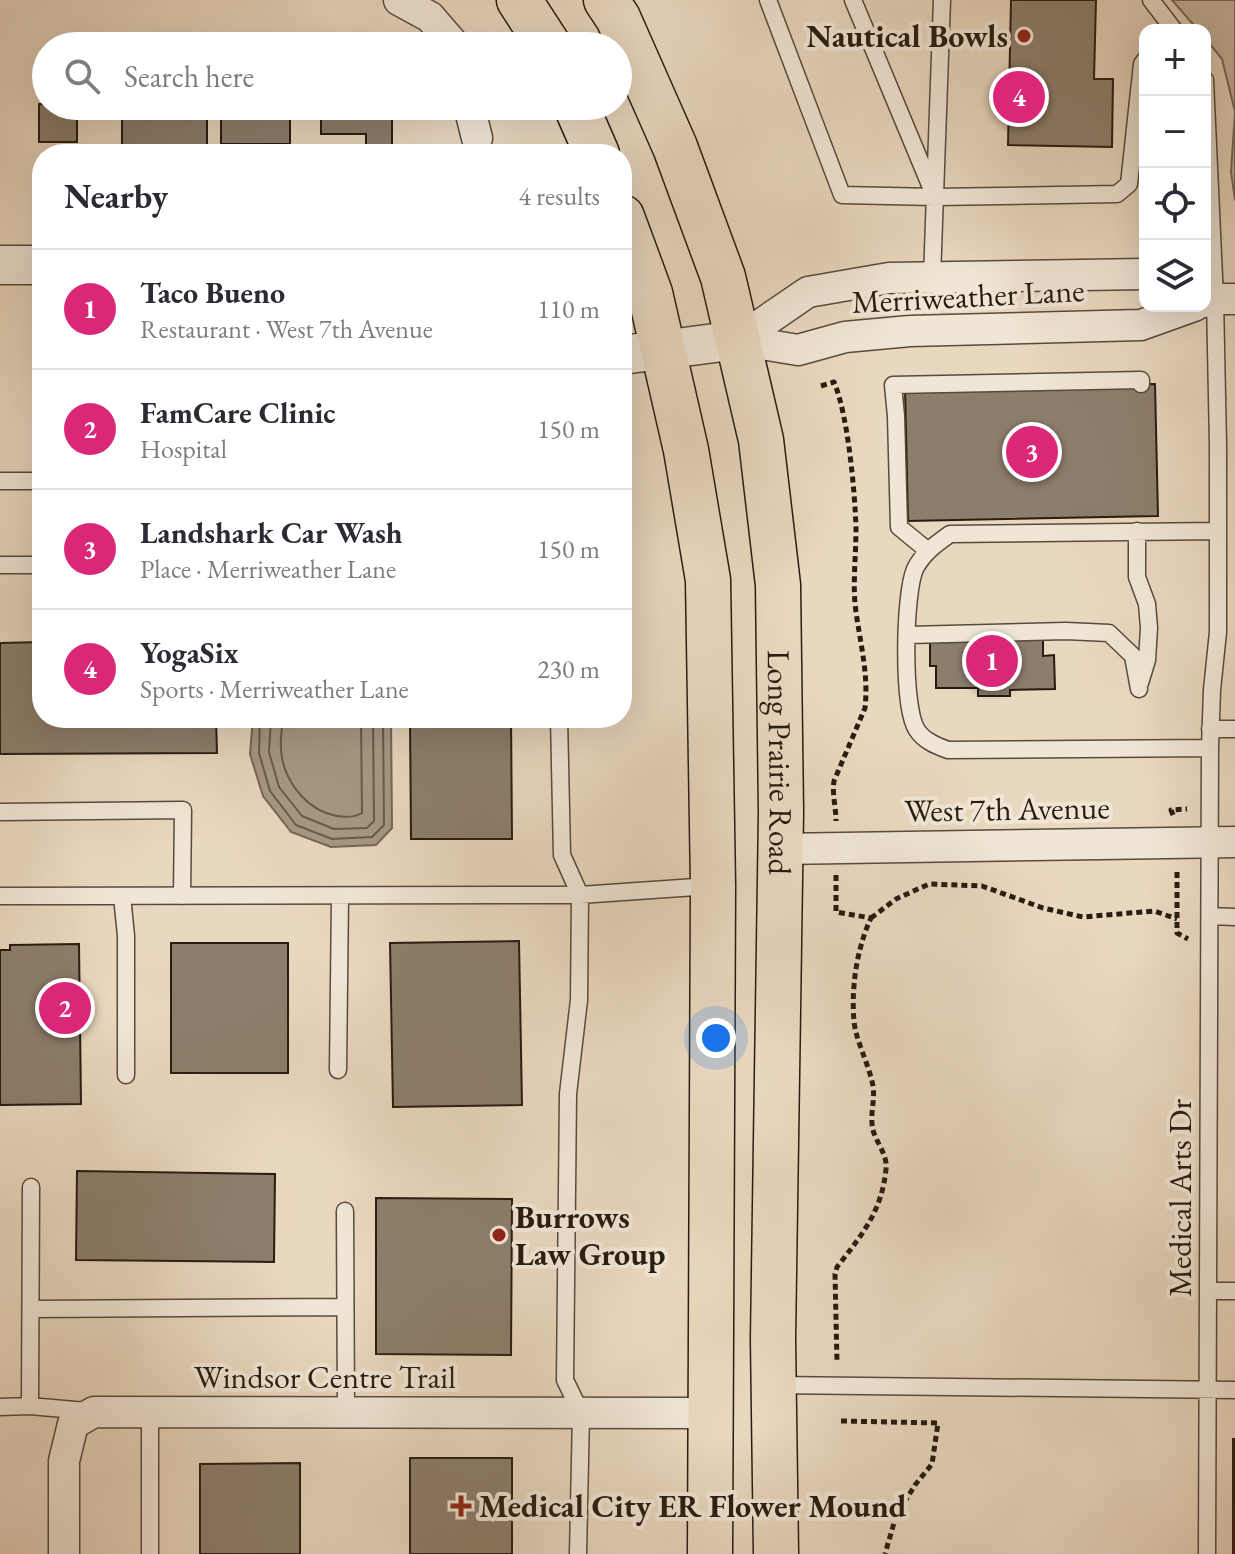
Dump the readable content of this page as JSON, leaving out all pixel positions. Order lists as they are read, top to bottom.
{
  "streets": {
    "main road": ["Long Prairie Road"],
    "street": ["Merriweather Lane", "West 7th Avenue", "Windsor Centre Trail"],
    "lane": ["Medical Arts Dr"]
  },
  "crossings": [
    ["Merriweather Lane", "Long Prairie Road"],
    ["Long Prairie Road", "West 7th Avenue"],
    ["Long Prairie Road", "Windsor Centre Trail"],
    ["West 7th Avenue", "Medical Arts Dr"]
  ],
  "places": {
    "other": ["Nautical Bowls", "Burrows Law Group"],
    "health": ["Medical City ER Flower Mound"]
  },
  "page": {
    "map_buttons": ["+", "−"],
    "search": "Search here",
    "pins": [
      "4",
      "3",
      "1",
      "2"
    ],
    "heading": ["Nearby", "4 results"],
    "list": [
      {
        "mark": "1",
        "name": "Taco Bueno",
        "note": "Restaurant · West 7th Avenue",
        "value": "110 m"
      },
      {
        "mark": "2",
        "name": "FamCare Clinic",
        "note": "Hospital",
        "value": "150 m"
      },
      {
        "mark": "3",
        "name": "Landshark Car Wash",
        "note": "Place · Merriweather Lane",
        "value": "150 m"
      },
      {
        "mark": "4",
        "name": "YogaSix",
        "note": "Sports · Merriweather Lane",
        "value": "230 m"
      }
    ]
  }
}
